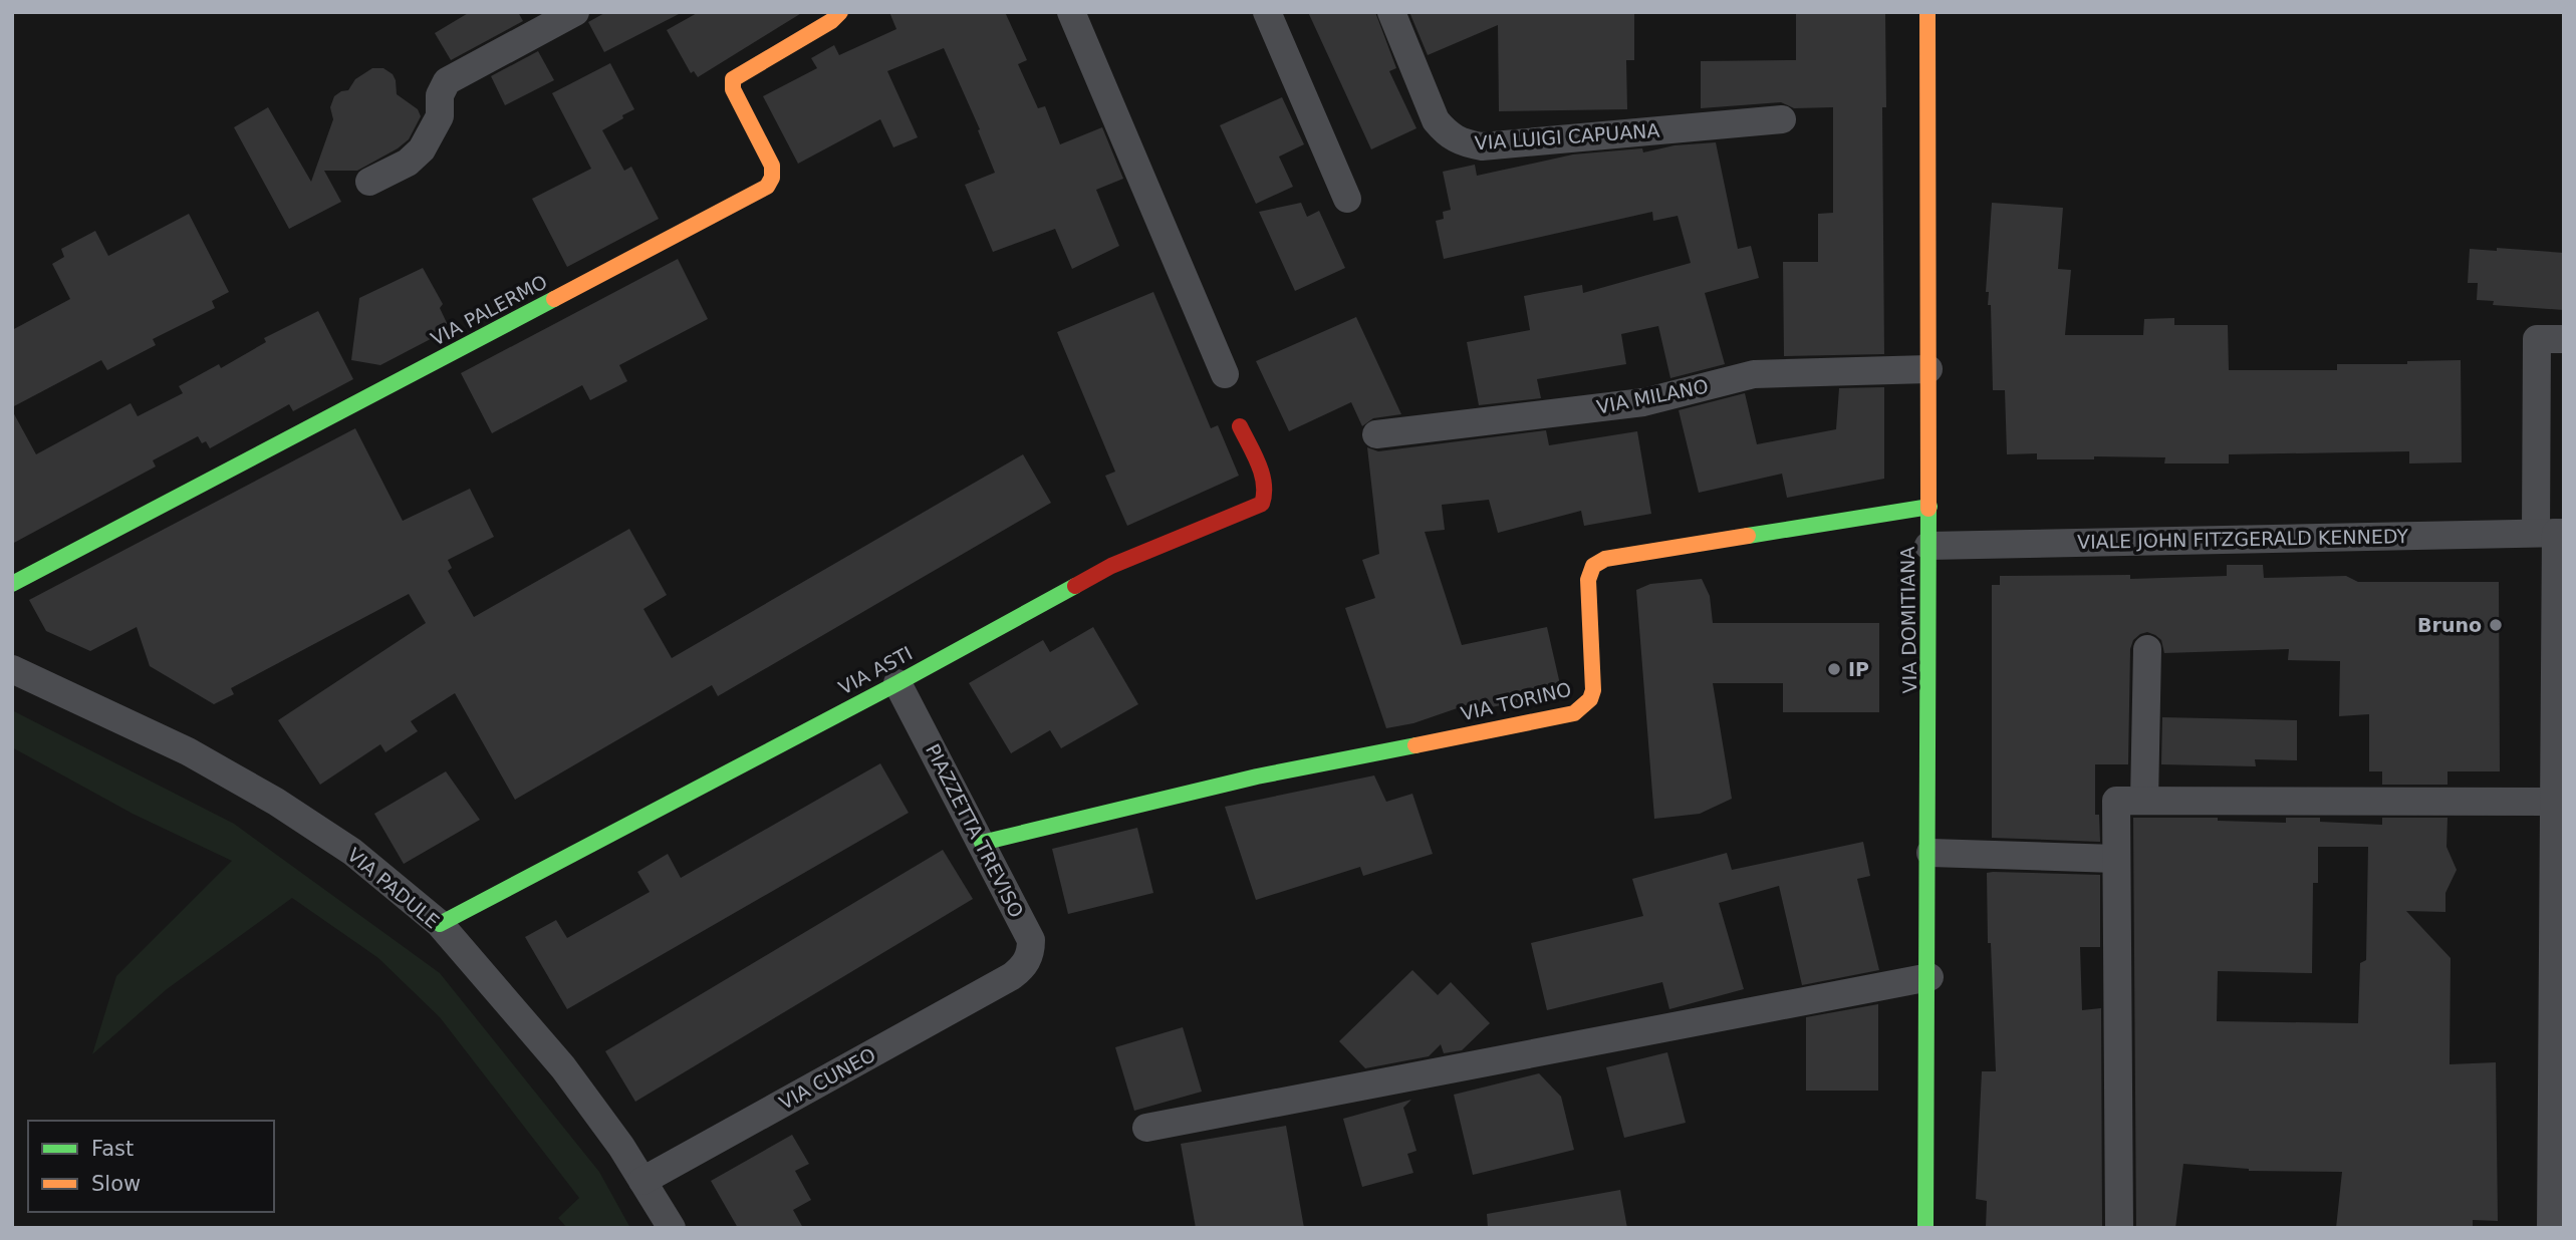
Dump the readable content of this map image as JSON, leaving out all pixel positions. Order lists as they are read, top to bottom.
{
  "streets": {
    "street": [
      "VIA LUIGI CAPUANA",
      "VIA PALERMO",
      "VIA MILANO",
      "VIALE JOHN FITZGERALD KENNEDY",
      "VIA DOMITIANA",
      "VIA ASTI",
      "VIA TORINO",
      "PIAZZETTA TREVISO",
      "VIA PADULE",
      "VIA CUNEO"
    ]
  },
  "crossings": [
    ["VIA MILANO", "VIA DOMITIANA"],
    ["VIALE JOHN FITZGERALD KENNEDY", "VIA DOMITIANA"],
    ["VIA DOMITIANA", "VIA TORINO"],
    ["VIA ASTI", "PIAZZETTA TREVISO"],
    ["VIA ASTI", "VIA PADULE"],
    ["VIA TORINO", "PIAZZETTA TREVISO"],
    ["PIAZZETTA TREVISO", "VIA CUNEO"],
    ["VIA PADULE", "VIA CUNEO"]
  ],
  "places": ["Bruno", "IP"],
  "legend": ["Fast", "Slow"]
}
